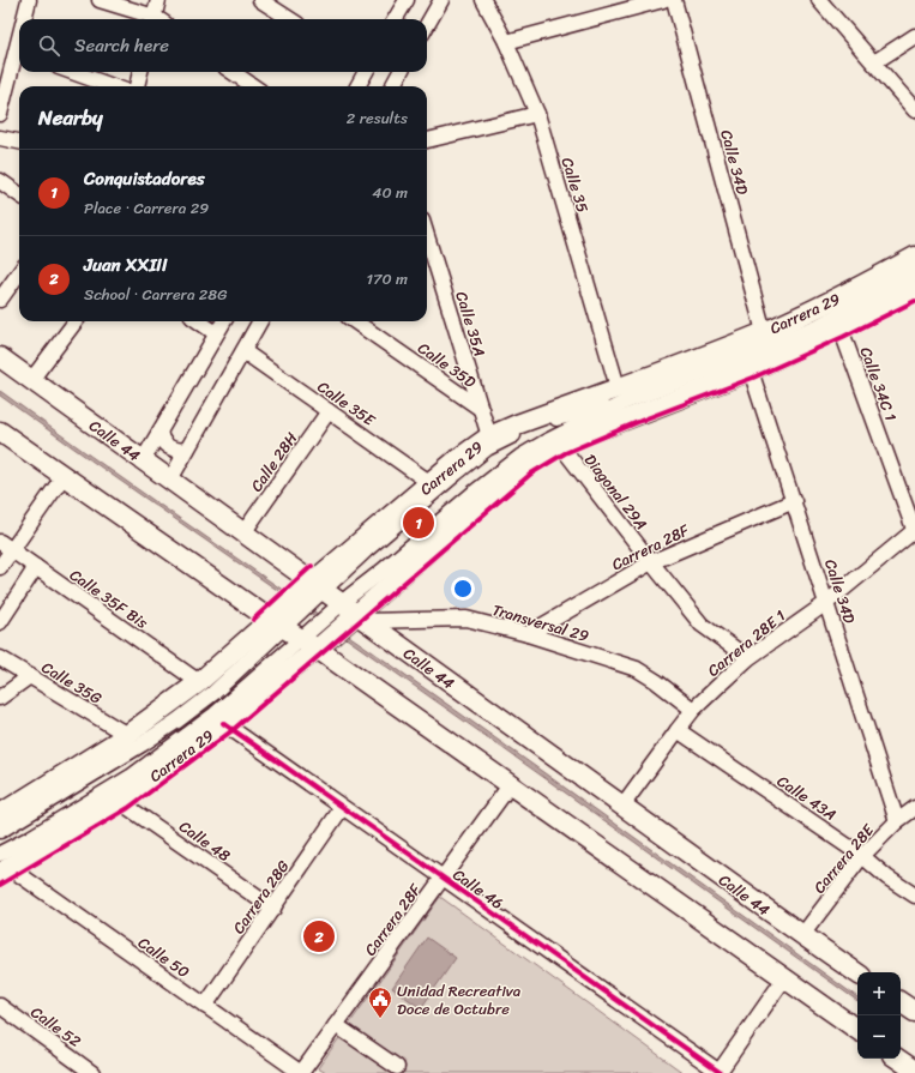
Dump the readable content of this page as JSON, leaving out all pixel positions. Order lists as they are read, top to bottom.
{
  "streets": {
    "main road": ["Carrera 29", "Calle 44"],
    "street": [
      "Calle 34D",
      "Calle 35",
      "Calle 35A",
      "Calle 35D",
      "Calle 34C 1",
      "Calle 35E",
      "Calle 28H",
      "Diagonal 29A",
      "Carrera 28F",
      "Calle 35F Bis",
      "Transversal 29",
      "Carrera 28E 1",
      "Calle 35G",
      "Calle 43A",
      "Calle 48",
      "Carrera 28E",
      "Calle 46",
      "Carrera 28G",
      "Calle 50",
      "Calle 52"
    ]
  },
  "crossings": [
    ["Calle 34D", "Carrera 29"],
    ["Calle 34D", "Carrera 28F"],
    ["Calle 34D", "Carrera 28E 1"],
    ["Calle 34D", "Carrera 28E"],
    ["Calle 35", "Carrera 29"],
    ["Carrera 29", "Calle 35A"],
    ["Carrera 29", "Calle 34C 1"],
    ["Carrera 29", "Calle 35E"],
    ["Carrera 29", "Calle 44"],
    ["Carrera 29", "Diagonal 29A"],
    ["Carrera 29", "Calle 35F Bis"],
    ["Carrera 29", "Transversal 29"],
    ["Carrera 29", "Calle 35G"],
    ["Carrera 29", "Calle 48"],
    ["Carrera 29", "Calle 46"],
    ["Carrera 29", "Calle 50"],
    ["Calle 35A", "Calle 35D"],
    ["Calle 34C 1", "Carrera 28E 1"],
    ["Calle 35E", "Calle 28H"],
    ["Calle 44", "Calle 28H"],
    ["Calle 44", "Transversal 29"],
    ["Calle 44", "Carrera 28E 1"],
    ["Calle 44", "Carrera 28E"],
    ["Diagonal 29A", "Carrera 28F"],
    ["Diagonal 29A", "Carrera 28E 1"],
    ["Carrera 28F", "Transversal 29"],
    ["Carrera 28F", "Calle 46"],
    ["Carrera 28F", "Calle 50"],
    ["Transversal 29", "Carrera 28E 1"],
    ["Carrera 28E 1", "Calle 43A"],
    ["Calle 43A", "Carrera 28E"],
    ["Calle 48", "Carrera 28G"],
    ["Calle 46", "Carrera 28G"],
    ["Carrera 28G", "Calle 50"]
  ],
  "places": {
    "public building": ["Unidad Recreativa Doce de Octubre"]
  },
  "page": {
    "search": "Search here",
    "heading": ["Nearby", "2 results"],
    "list": [
      {
        "mark": "1",
        "name": "Conquistadores",
        "note": "Place · Carrera 29",
        "value": "40 m"
      },
      {
        "mark": "2",
        "name": "Juan XXIII",
        "note": "School · Carrera 28G",
        "value": "170 m"
      }
    ],
    "pins": ["1", "2"],
    "map_buttons": ["+", "−"]
  }
}
